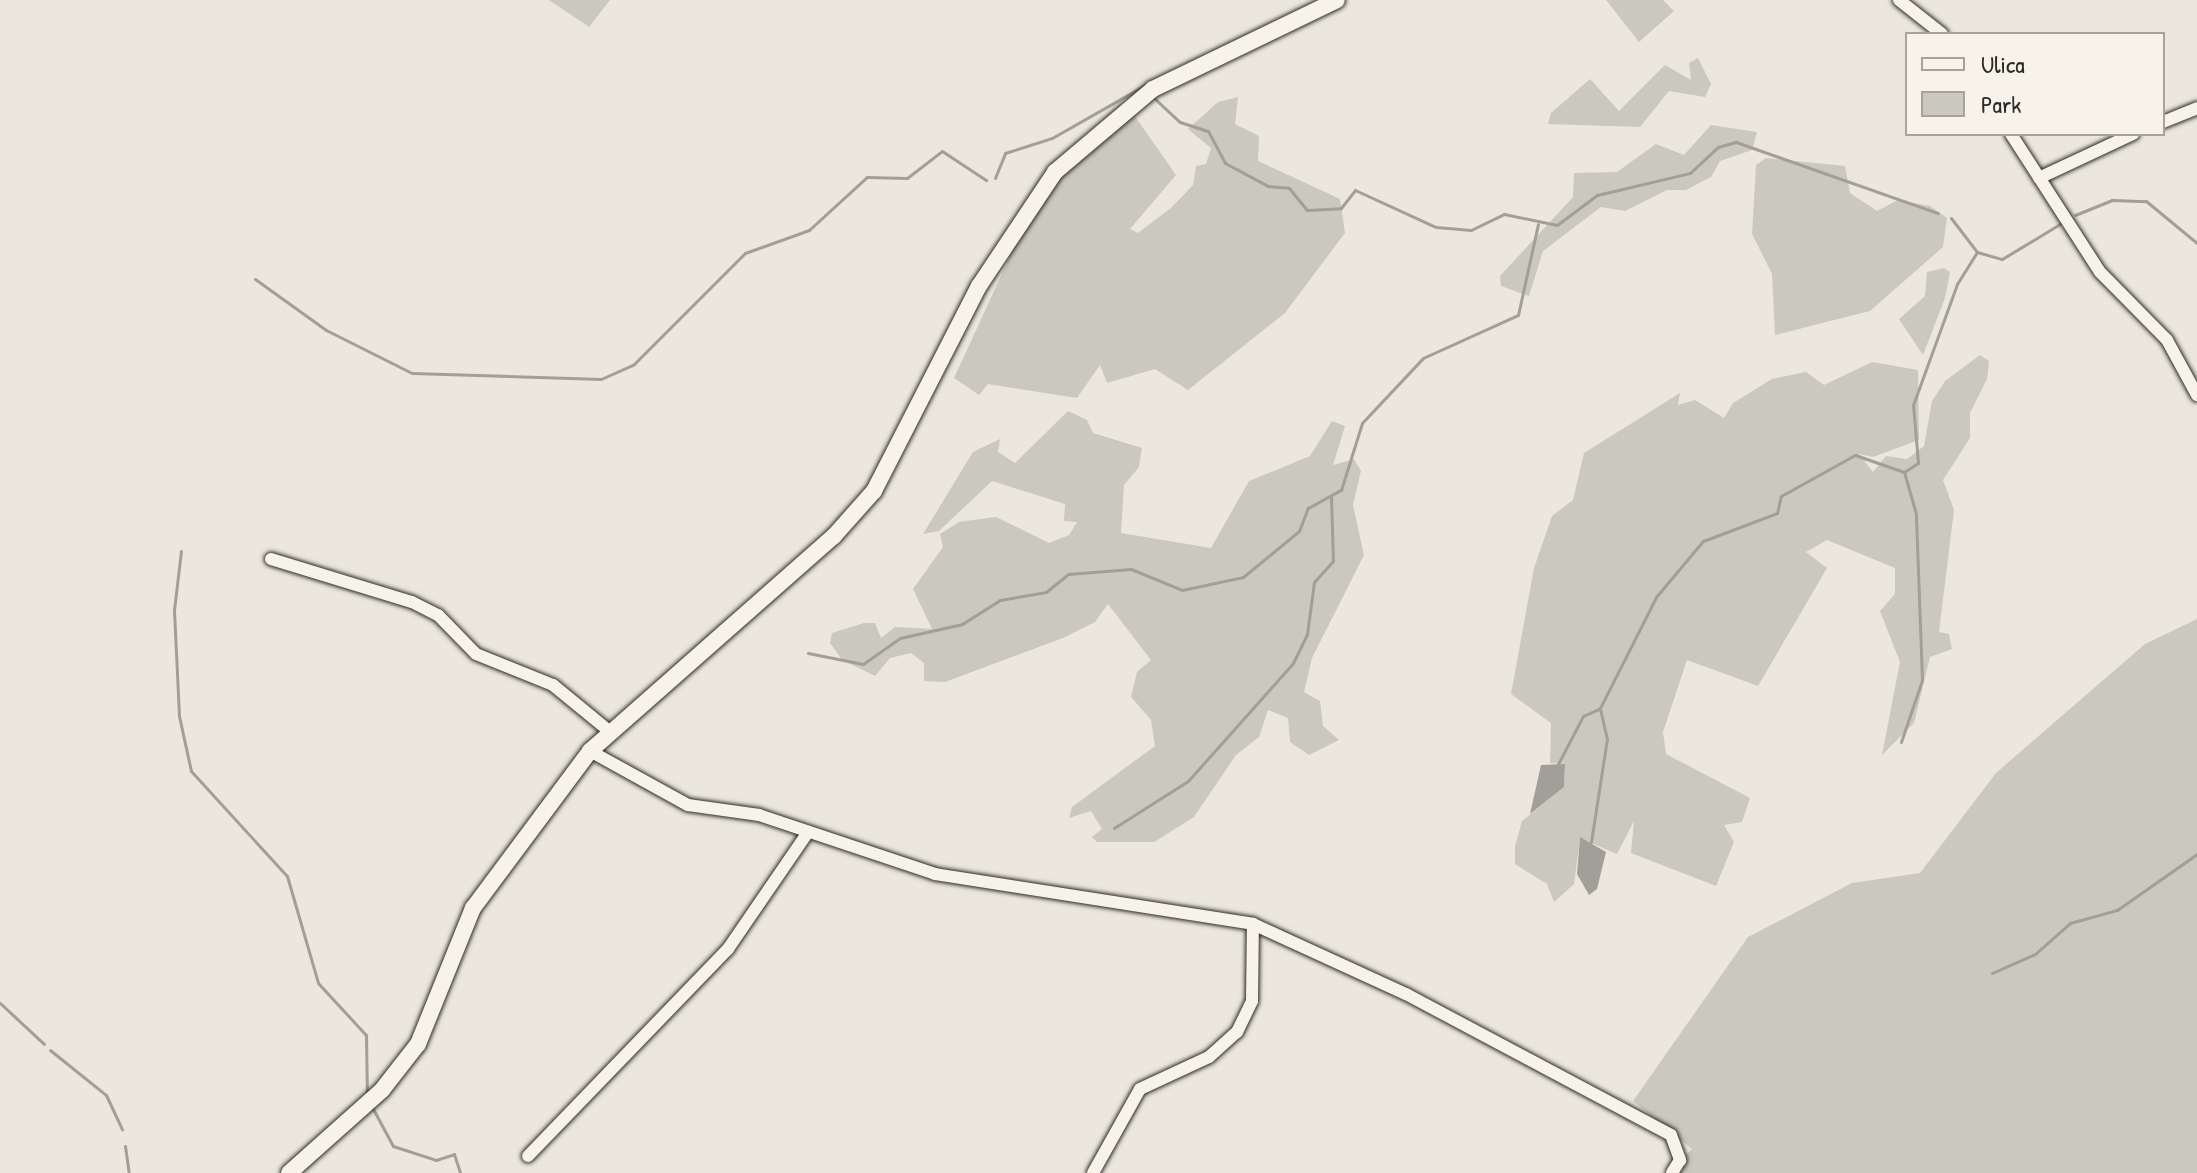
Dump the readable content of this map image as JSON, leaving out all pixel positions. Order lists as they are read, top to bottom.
{
  "legend": ["Ulica", "Park"]
}
